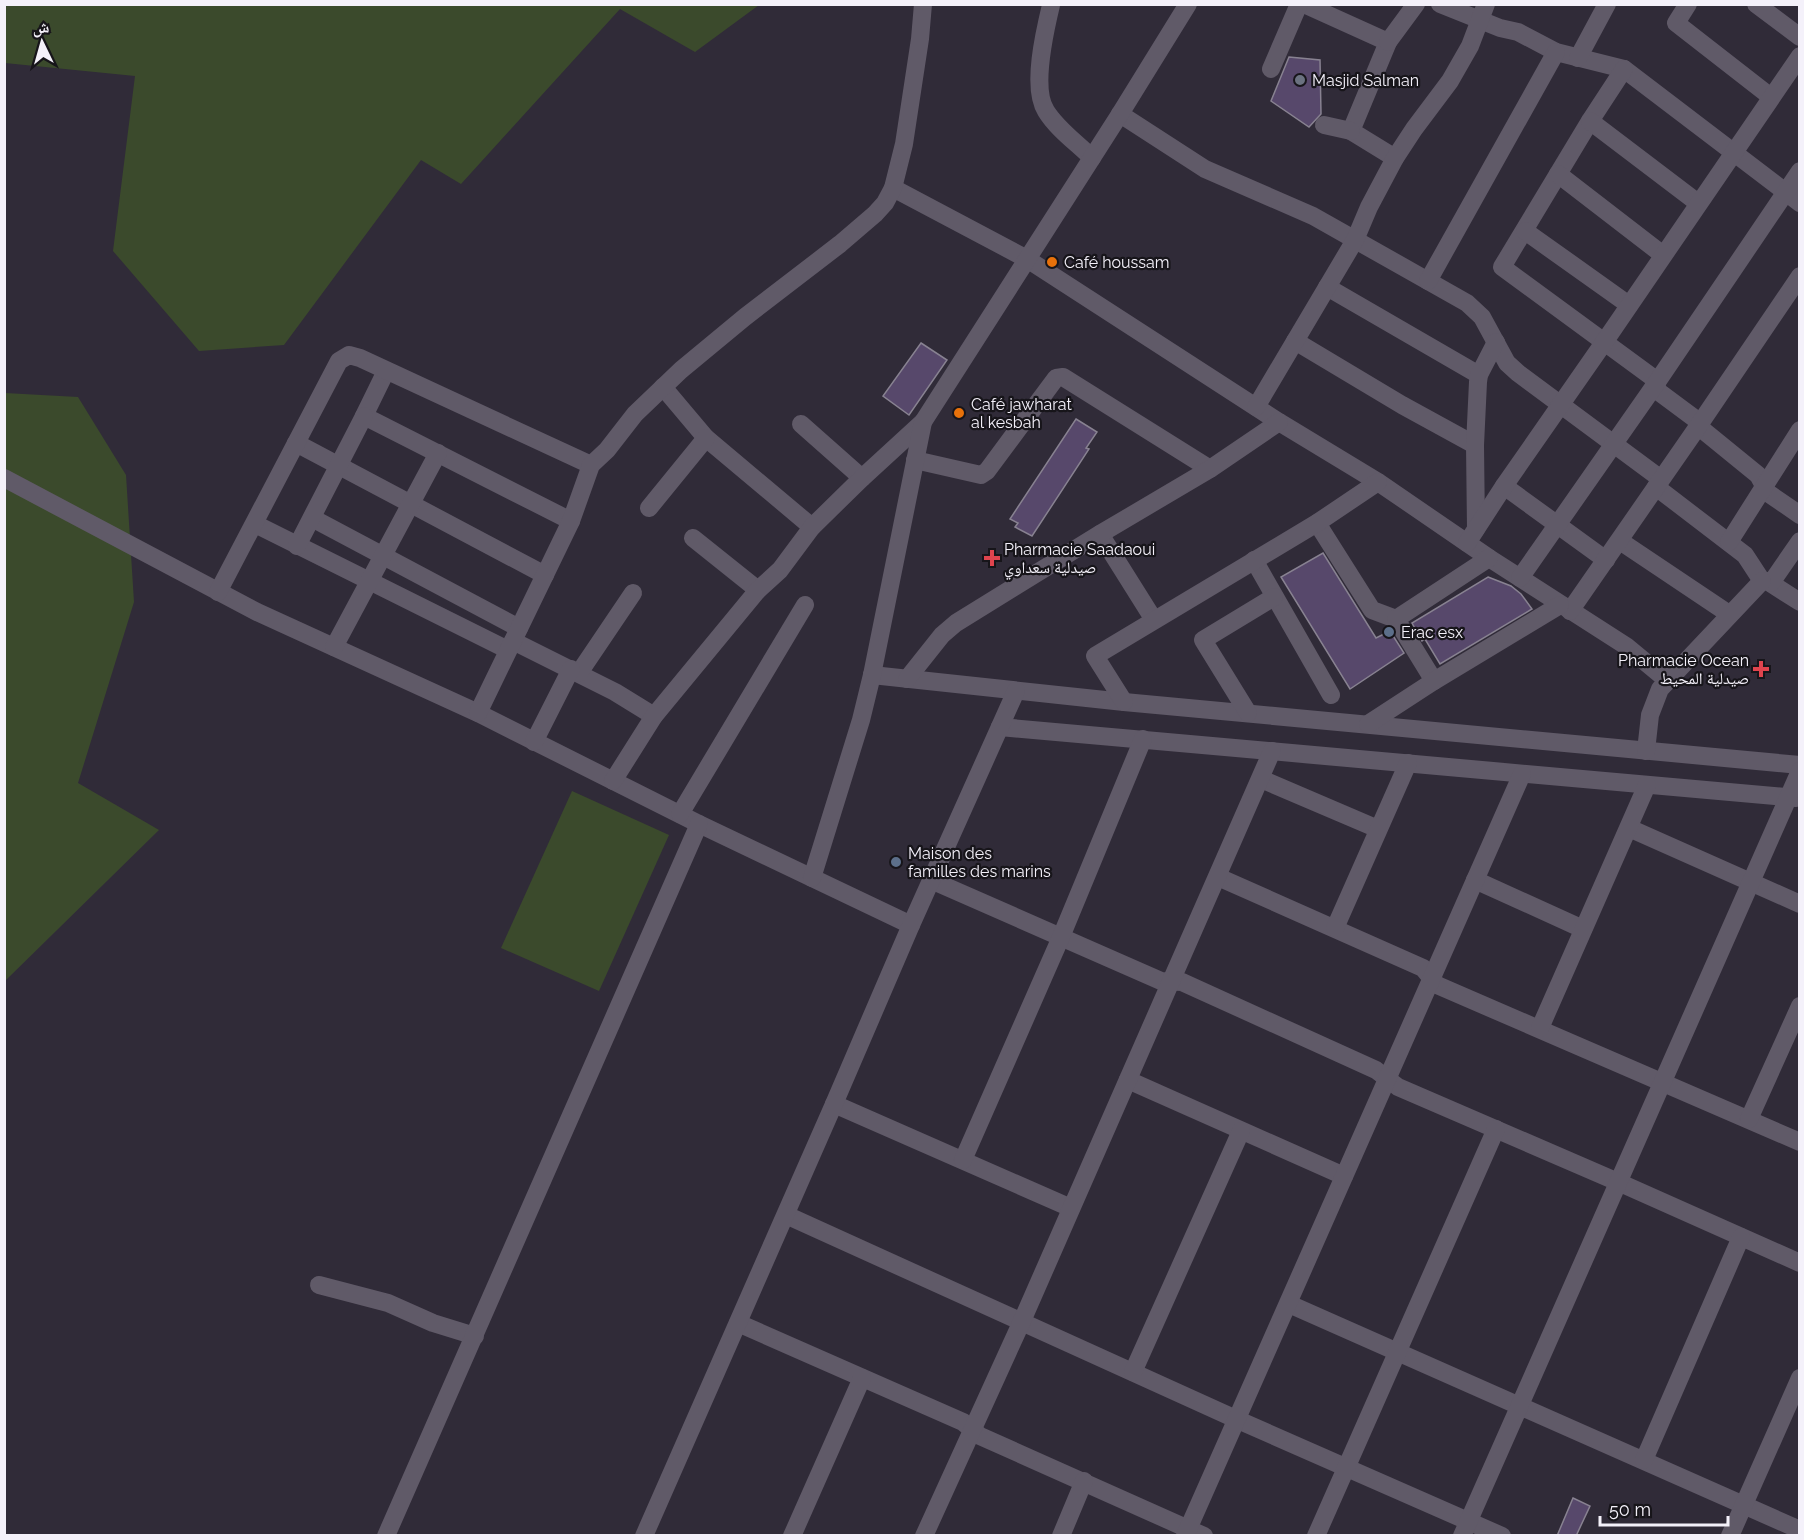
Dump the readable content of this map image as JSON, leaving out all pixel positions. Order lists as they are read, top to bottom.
{
  "places": {
    "other": [
      "Masjid Salman",
      "Café houssam",
      "Café jawharat al kesbah",
      "Erac esx",
      "Maison des familles des marins"
    ],
    "health": ["Pharmacie Saadaoui صيدلية سعداوي", "Pharmacie Ocean صيدلية المحيط"]
  },
  "scale_bar": "50 m",
  "north": "top"
}
